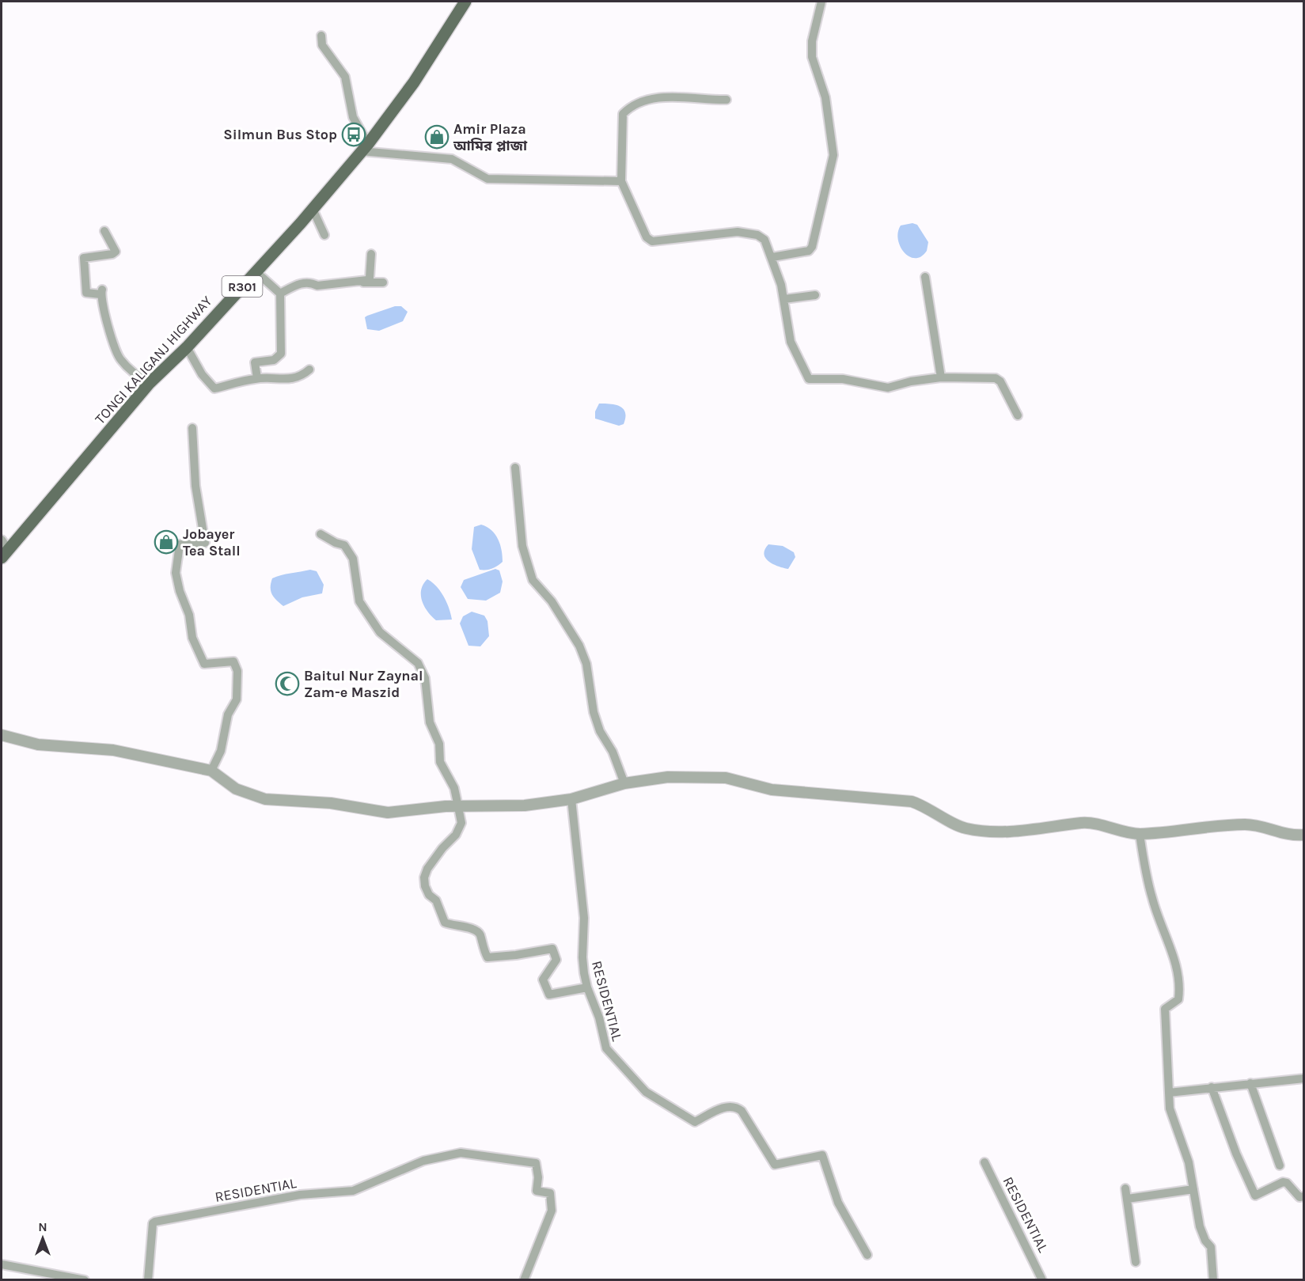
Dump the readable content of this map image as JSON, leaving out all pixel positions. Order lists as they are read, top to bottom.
{
  "streets": {
    "main road": ["R301", "TONGI KALIGANJ HIGHWAY"],
    "street": ["RESIDENTIAL"]
  },
  "places": {
    "bus stop": ["Silmun Bus Stop"],
    "shop": ["Amir Plaza আমির প্লাজা", "Jobayer Tea Stall"],
    "mosque": ["Baitul Nur Zaynal Zam-e Maszid"]
  },
  "north": "top"
}
